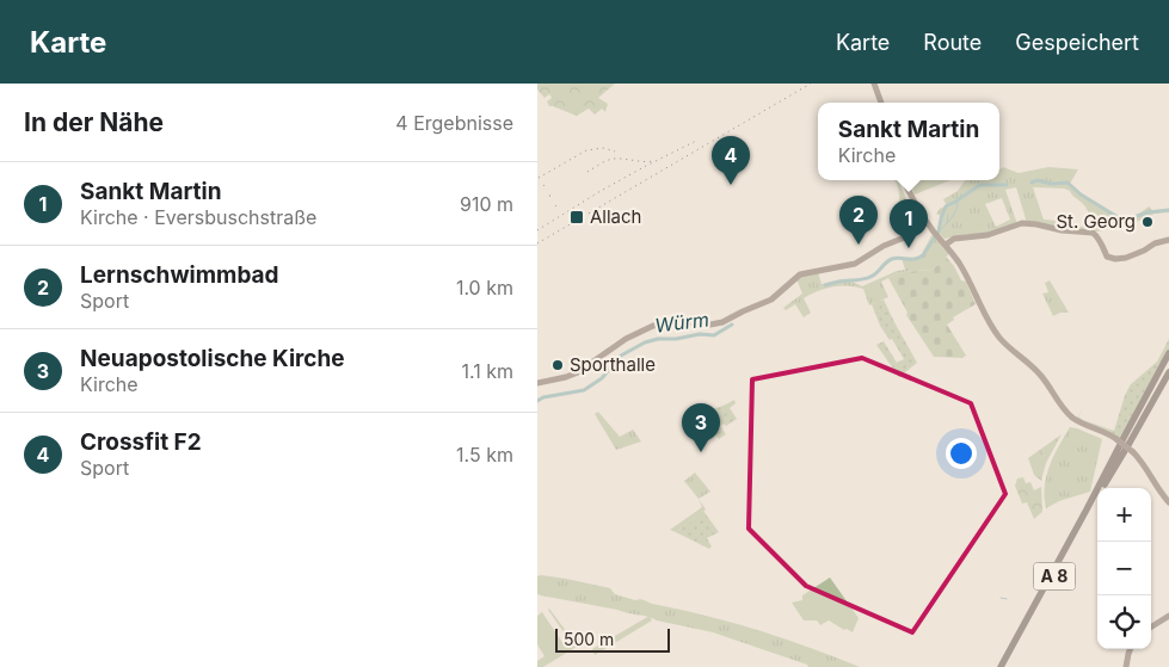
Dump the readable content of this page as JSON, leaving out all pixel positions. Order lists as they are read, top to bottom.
{
  "streets": {
    "highway": ["A 8"]
  },
  "water": ["Würm"],
  "places": {
    "transit": ["Allach"],
    "other": ["St. Georg", "Sporthalle"]
  },
  "scale_bar": "500 m",
  "page": {
    "header": "Karte",
    "nav": ["Karte", "Route", "Gespeichert"],
    "heading": ["In der Nähe", "4 Ergebnisse"],
    "popup": ["Sankt Martin", "Kirche"],
    "pins": [
      "4",
      "2",
      "1",
      "3"
    ],
    "list": [
      {
        "mark": "1",
        "name": "Sankt Martin",
        "note": "Kirche · Eversbuschstraße",
        "value": "910 m"
      },
      {
        "mark": "2",
        "name": "Lernschwimmbad",
        "note": "Sport",
        "value": "1.0 km"
      },
      {
        "mark": "3",
        "name": "Neuapostolische Kirche",
        "note": "Kirche",
        "value": "1.1 km"
      },
      {
        "mark": "4",
        "name": "Crossfit F2",
        "note": "Sport",
        "value": "1.5 km"
      }
    ],
    "map_buttons": ["+", "−"],
    "scale": "500 m"
  }
}
